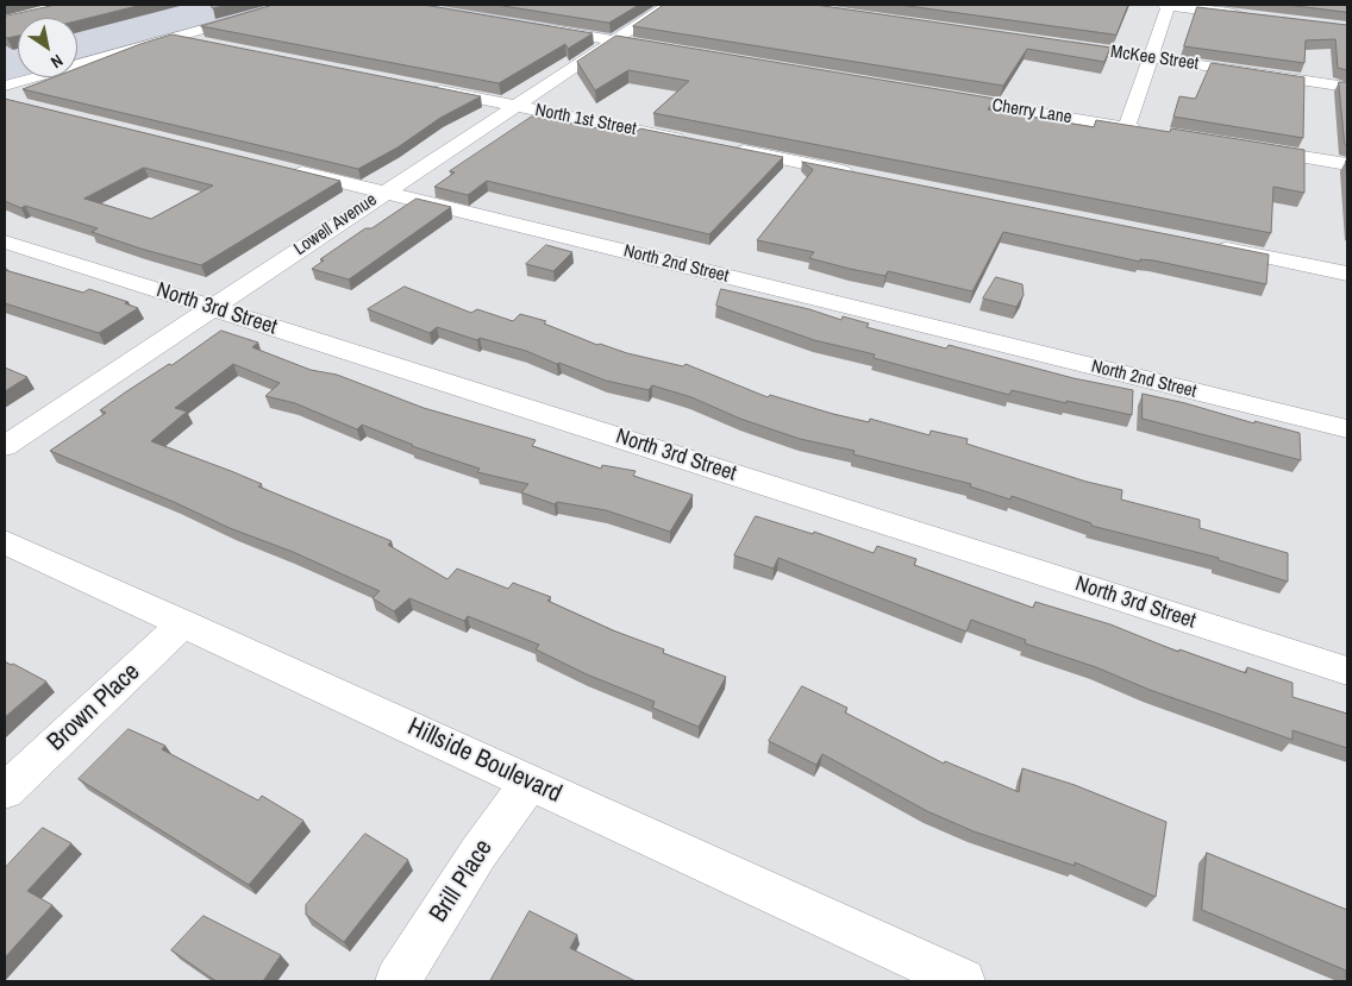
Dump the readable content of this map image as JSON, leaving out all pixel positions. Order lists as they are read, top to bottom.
{
  "streets": {
    "street": [
      "McKee Street",
      "Cherry Lane",
      "North 1st Street",
      "Lowell Avenue",
      "North 2nd Street",
      "North 3rd Street",
      "Brown Place",
      "Hillside Boulevard",
      "Brill Place"
    ]
  },
  "crossings": [
    ["North 1st Street", "Lowell Avenue"],
    ["Lowell Avenue", "North 2nd Street"],
    ["Lowell Avenue", "North 3rd Street"],
    ["Brown Place", "Hillside Boulevard"],
    ["Hillside Boulevard", "Brill Place"]
  ],
  "north": "bottom right"
}
